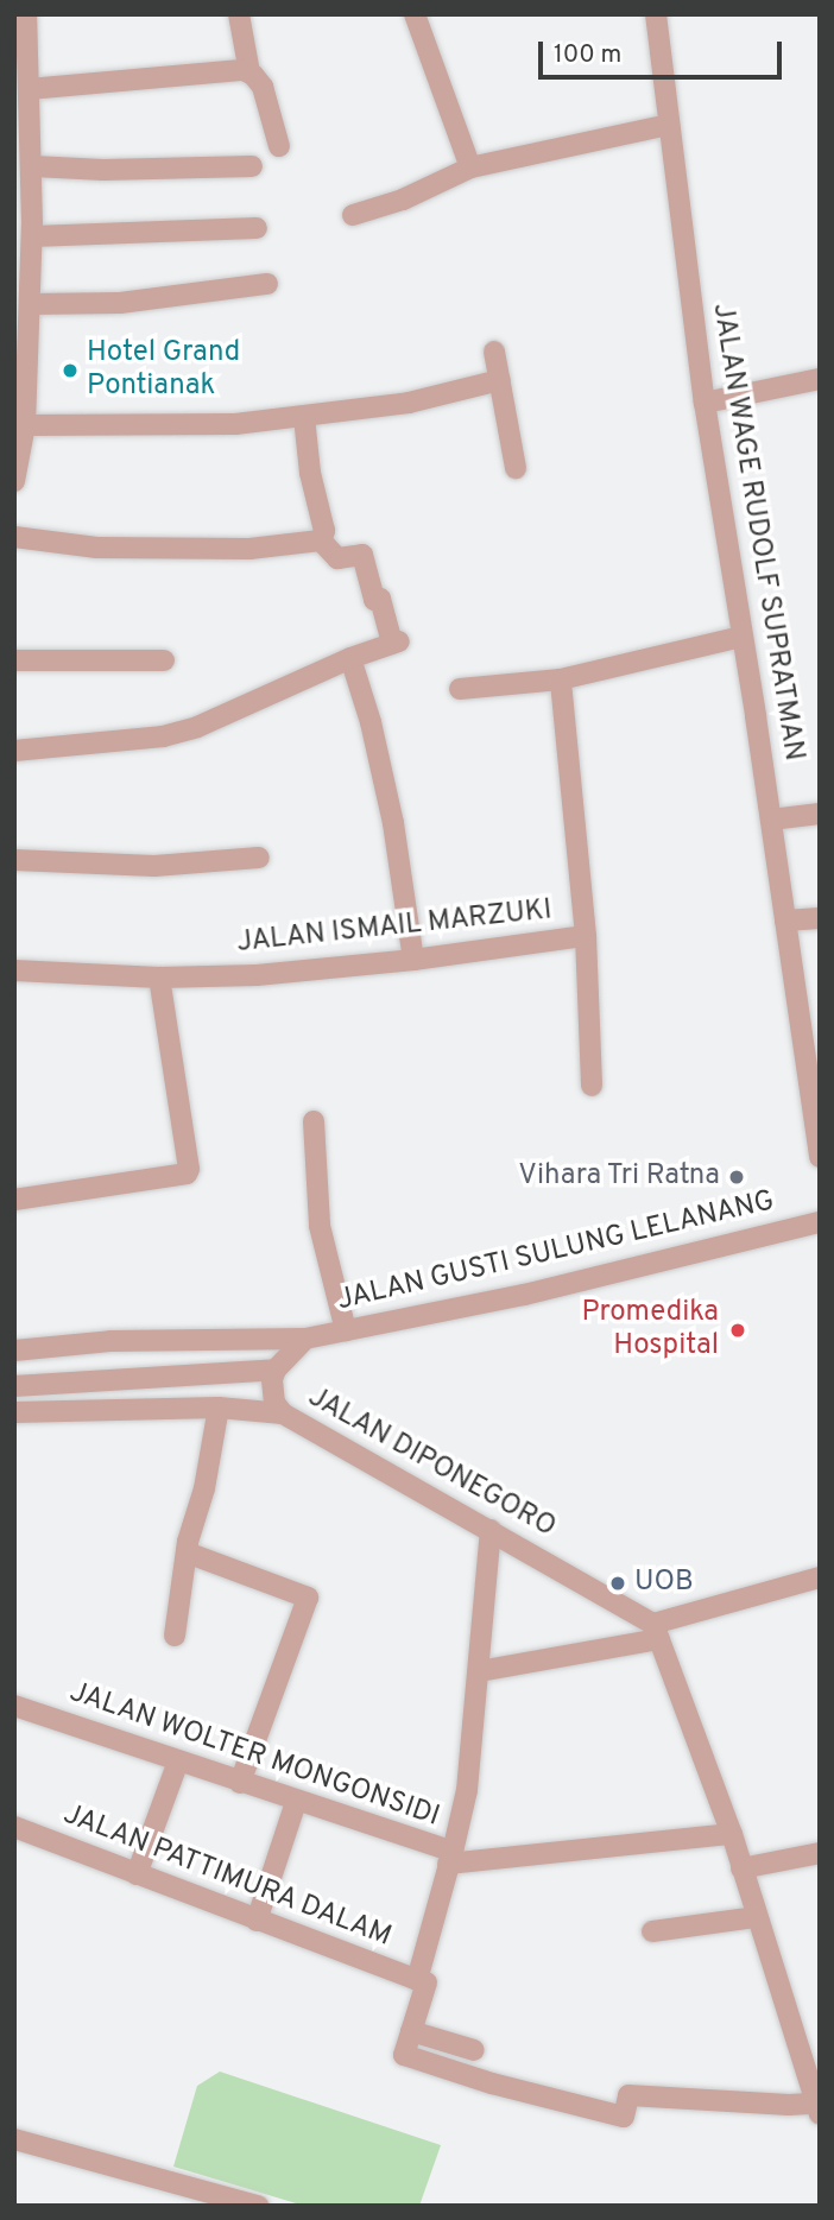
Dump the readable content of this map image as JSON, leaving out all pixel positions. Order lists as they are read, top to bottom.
{
  "streets": {
    "street": [
      "JALAN WAGE RUDOLF SUPRATMAN",
      "JALAN ISMAIL MARZUKI",
      "JALAN GUSTI SULUNG LELANANG",
      "JALAN DIPONEGORO",
      "JALAN WOLTER MONGONSIDI",
      "JALAN PATTIMURA DALAM"
    ]
  },
  "crossings": [
    ["JALAN DIPONEGORO", "JALAN WOLTER MONGONSIDI"]
  ],
  "places": [
    "Hotel Grand Pontianak",
    "Vihara Tri Ratna",
    "Promedika Hospital",
    "UOB"
  ],
  "scale_bar": "100 m"
}
